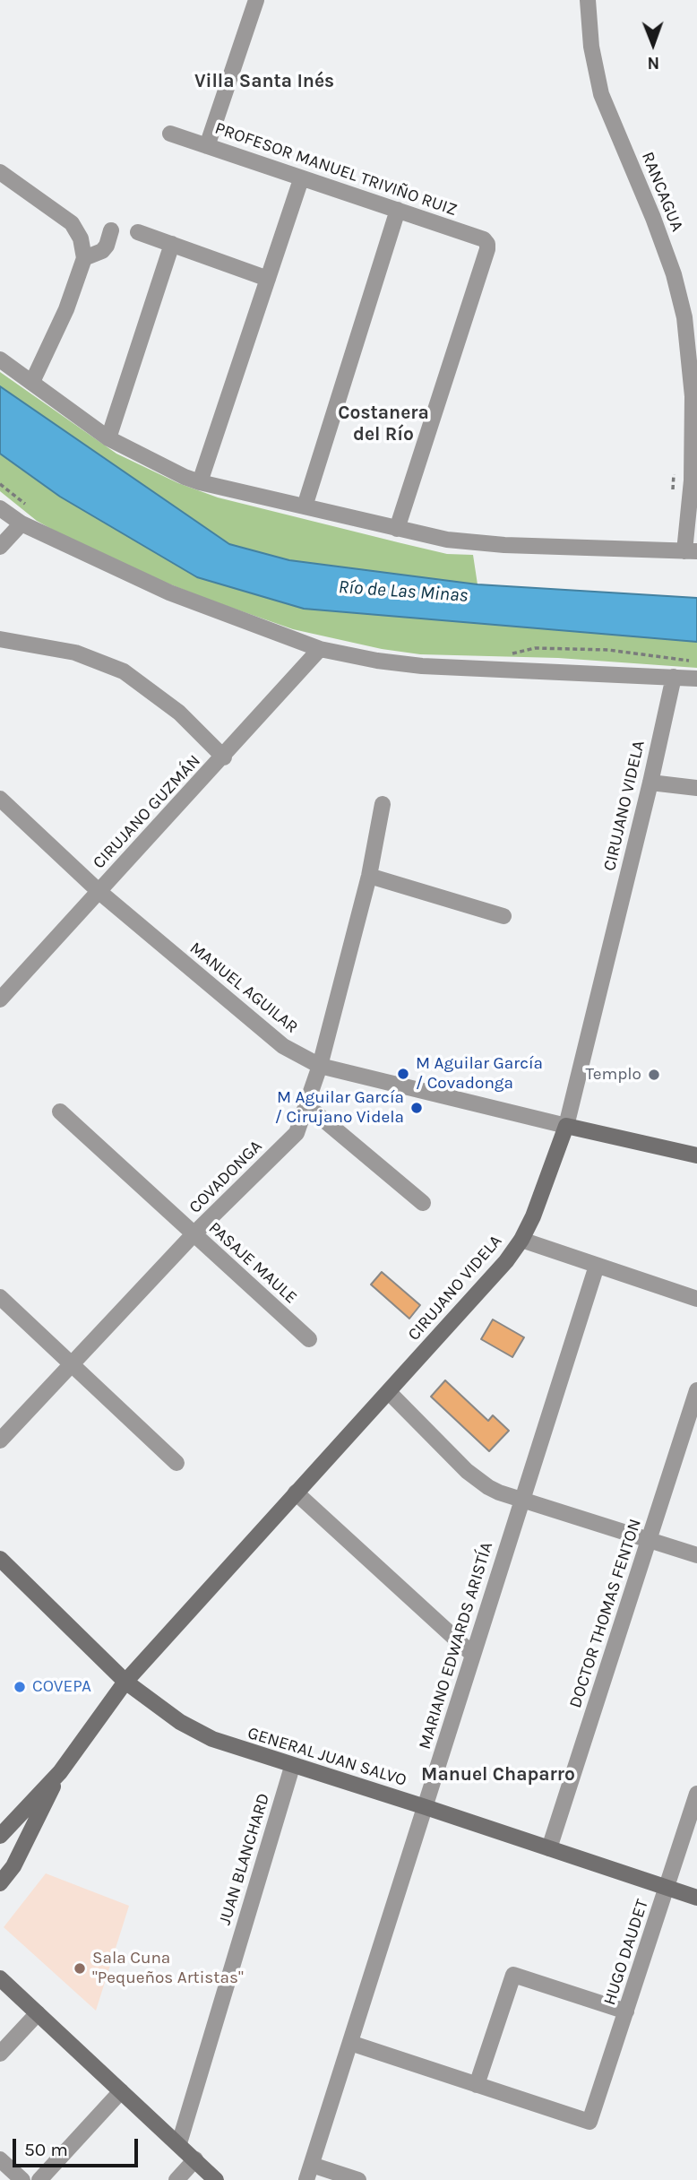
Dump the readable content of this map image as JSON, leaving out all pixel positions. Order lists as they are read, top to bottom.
{
  "streets": {
    "street": [
      "PROFESOR MANUEL TRIVIÑO RUIZ",
      "RANCAGUA",
      "CIRUJANO VIDELA",
      "CIRUJANO GUZMÁN",
      "MANUEL AGUILAR",
      "COVADONGA",
      "PASAJE MAULE",
      "DOCTOR THOMAS FENTON",
      "MARIANO EDWARDS ARISTÍA",
      "GENERAL JUAN SALVO",
      "JUAN BLANCHARD",
      "HUGO DAUDET"
    ]
  },
  "crossings": [
    ["CIRUJANO VIDELA", "MANUEL AGUILAR"],
    ["CIRUJANO VIDELA", "GENERAL JUAN SALVO"],
    ["CIRUJANO GUZMÁN", "MANUEL AGUILAR"],
    ["MANUEL AGUILAR", "COVADONGA"],
    ["COVADONGA", "PASAJE MAULE"],
    ["DOCTOR THOMAS FENTON", "GENERAL JUAN SALVO"],
    ["MARIANO EDWARDS ARISTÍA", "GENERAL JUAN SALVO"],
    ["GENERAL JUAN SALVO", "JUAN BLANCHARD"],
    ["GENERAL JUAN SALVO", "HUGO DAUDET"]
  ],
  "districts": ["Villa Santa Inés", "Costanera del Río", "Manuel Chaparro"],
  "water": ["Río de Las Minas"],
  "places": [
    "M Aguilar García / Covadonga",
    "Templo",
    "M Aguilar García / Cirujano Videla",
    "COVEPA",
    "Sala Cuna \"Pequeños Artistas\""
  ],
  "scale_bar": "50 m",
  "north": "bottom"
}
